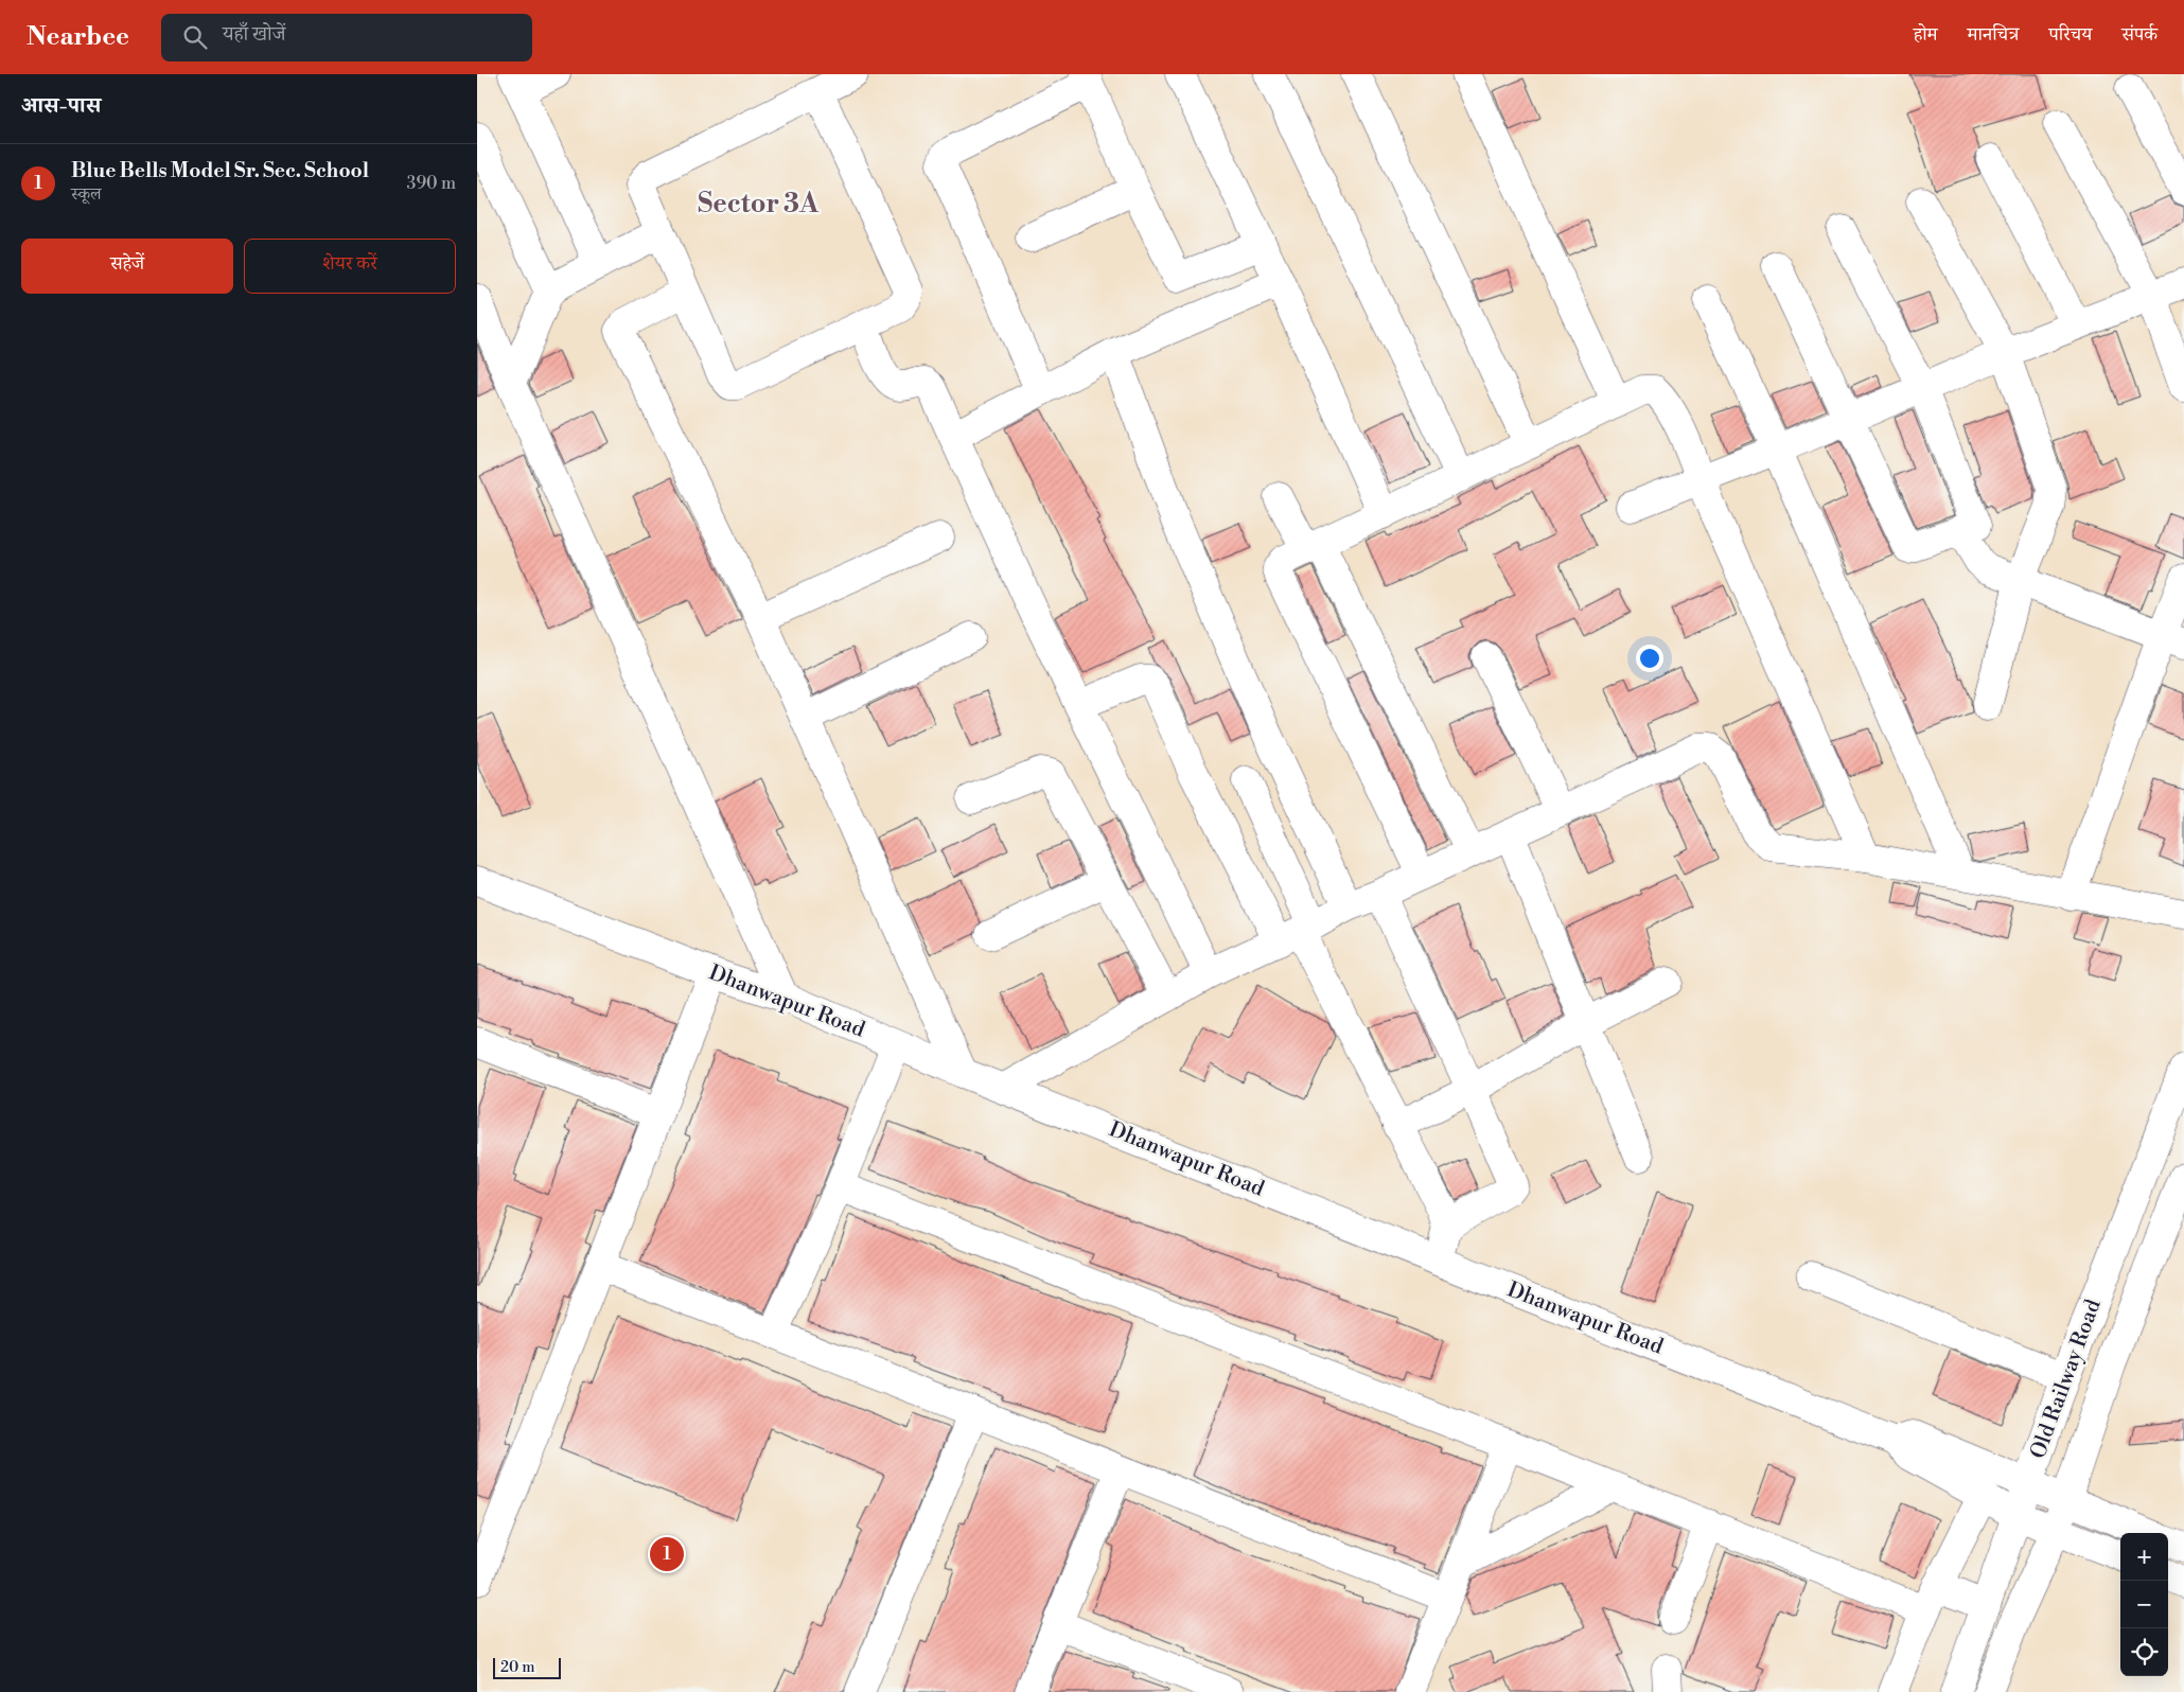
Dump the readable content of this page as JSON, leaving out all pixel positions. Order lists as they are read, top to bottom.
{
  "streets": {
    "street": ["Dhanwapur Road", "Old Railway Road"]
  },
  "crossings": [
    ["Dhanwapur Road", "Old Railway Road"]
  ],
  "districts": ["Sector 3A"],
  "scale_bar": "20 m",
  "page": {
    "header": "Nearbee",
    "search": "यहाँ खोजें",
    "nav": [
      "होम",
      "मानचित्र",
      "परिचय",
      "संपर्क"
    ],
    "heading": "आस-पास",
    "list": [
      {
        "mark": "1",
        "name": "Blue Bells Model Sr. Sec. School",
        "note": "स्कूल",
        "value": "390 m"
      }
    ],
    "buttons": ["सहेजें", "शेयर करें"],
    "map_buttons": ["+", "−"],
    "pins": "1",
    "scale": "20 m"
  }
}
